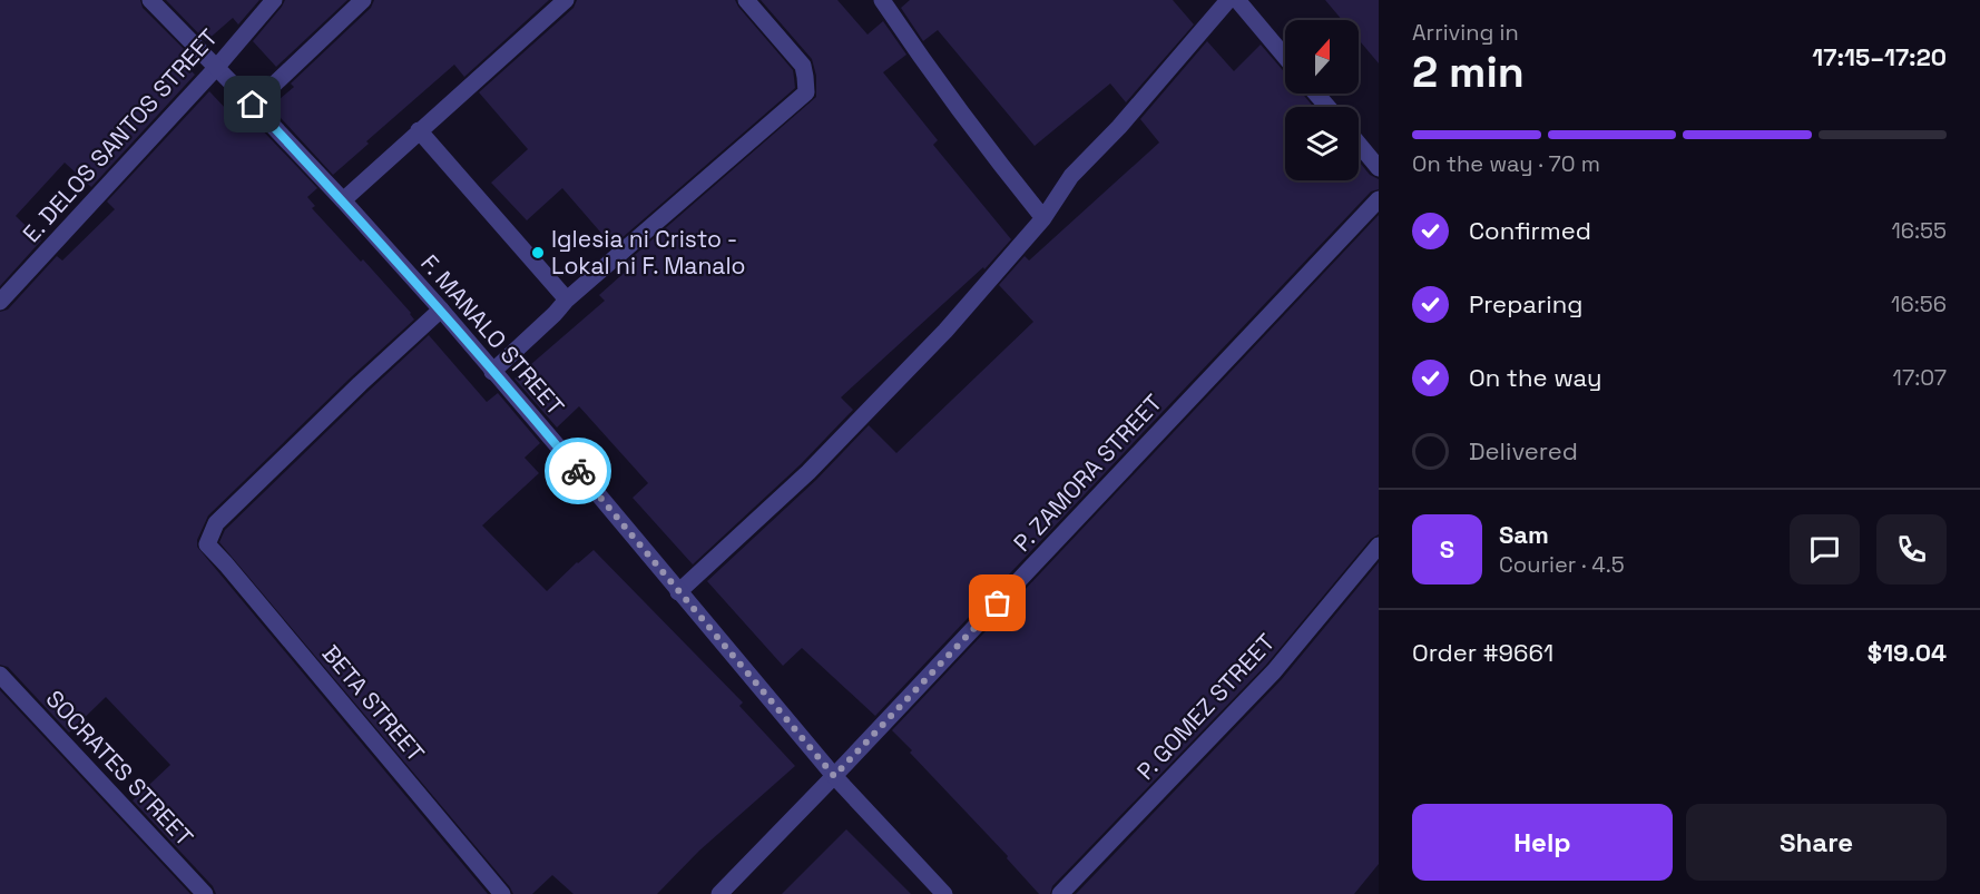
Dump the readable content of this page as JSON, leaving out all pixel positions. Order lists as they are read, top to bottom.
{
  "streets": {
    "street": [
      "E. DELOS SANTOS STREET",
      "F. MANALO STREET",
      "P. ZAMORA STREET",
      "BETA STREET",
      "P. GOMEZ STREET",
      "SOCRATES STREET"
    ]
  },
  "crossings": [
    ["E. DELOS SANTOS STREET", "F. MANALO STREET"],
    ["F. MANALO STREET", "P. ZAMORA STREET"],
    ["F. MANALO STREET", "BETA STREET"]
  ],
  "places": ["Iglesia ni Cristo - Lokal ni F. Manalo"],
  "north": "top",
  "page": {
    "heading": ["2 min", "Arriving in", "17:15–17:20"],
    "panel": [
      "Sam",
      "Courier · 4.5",
      "Order #9661",
      "$19.04"
    ],
    "bar": "On the way · 70 m",
    "list": [
      ["Confirmed", "16:55"],
      ["Preparing", "16:56"],
      ["On the way", "17:07"],
      "Delivered"
    ],
    "round": "S",
    "buttons": ["Help", "Share"]
  }
}
